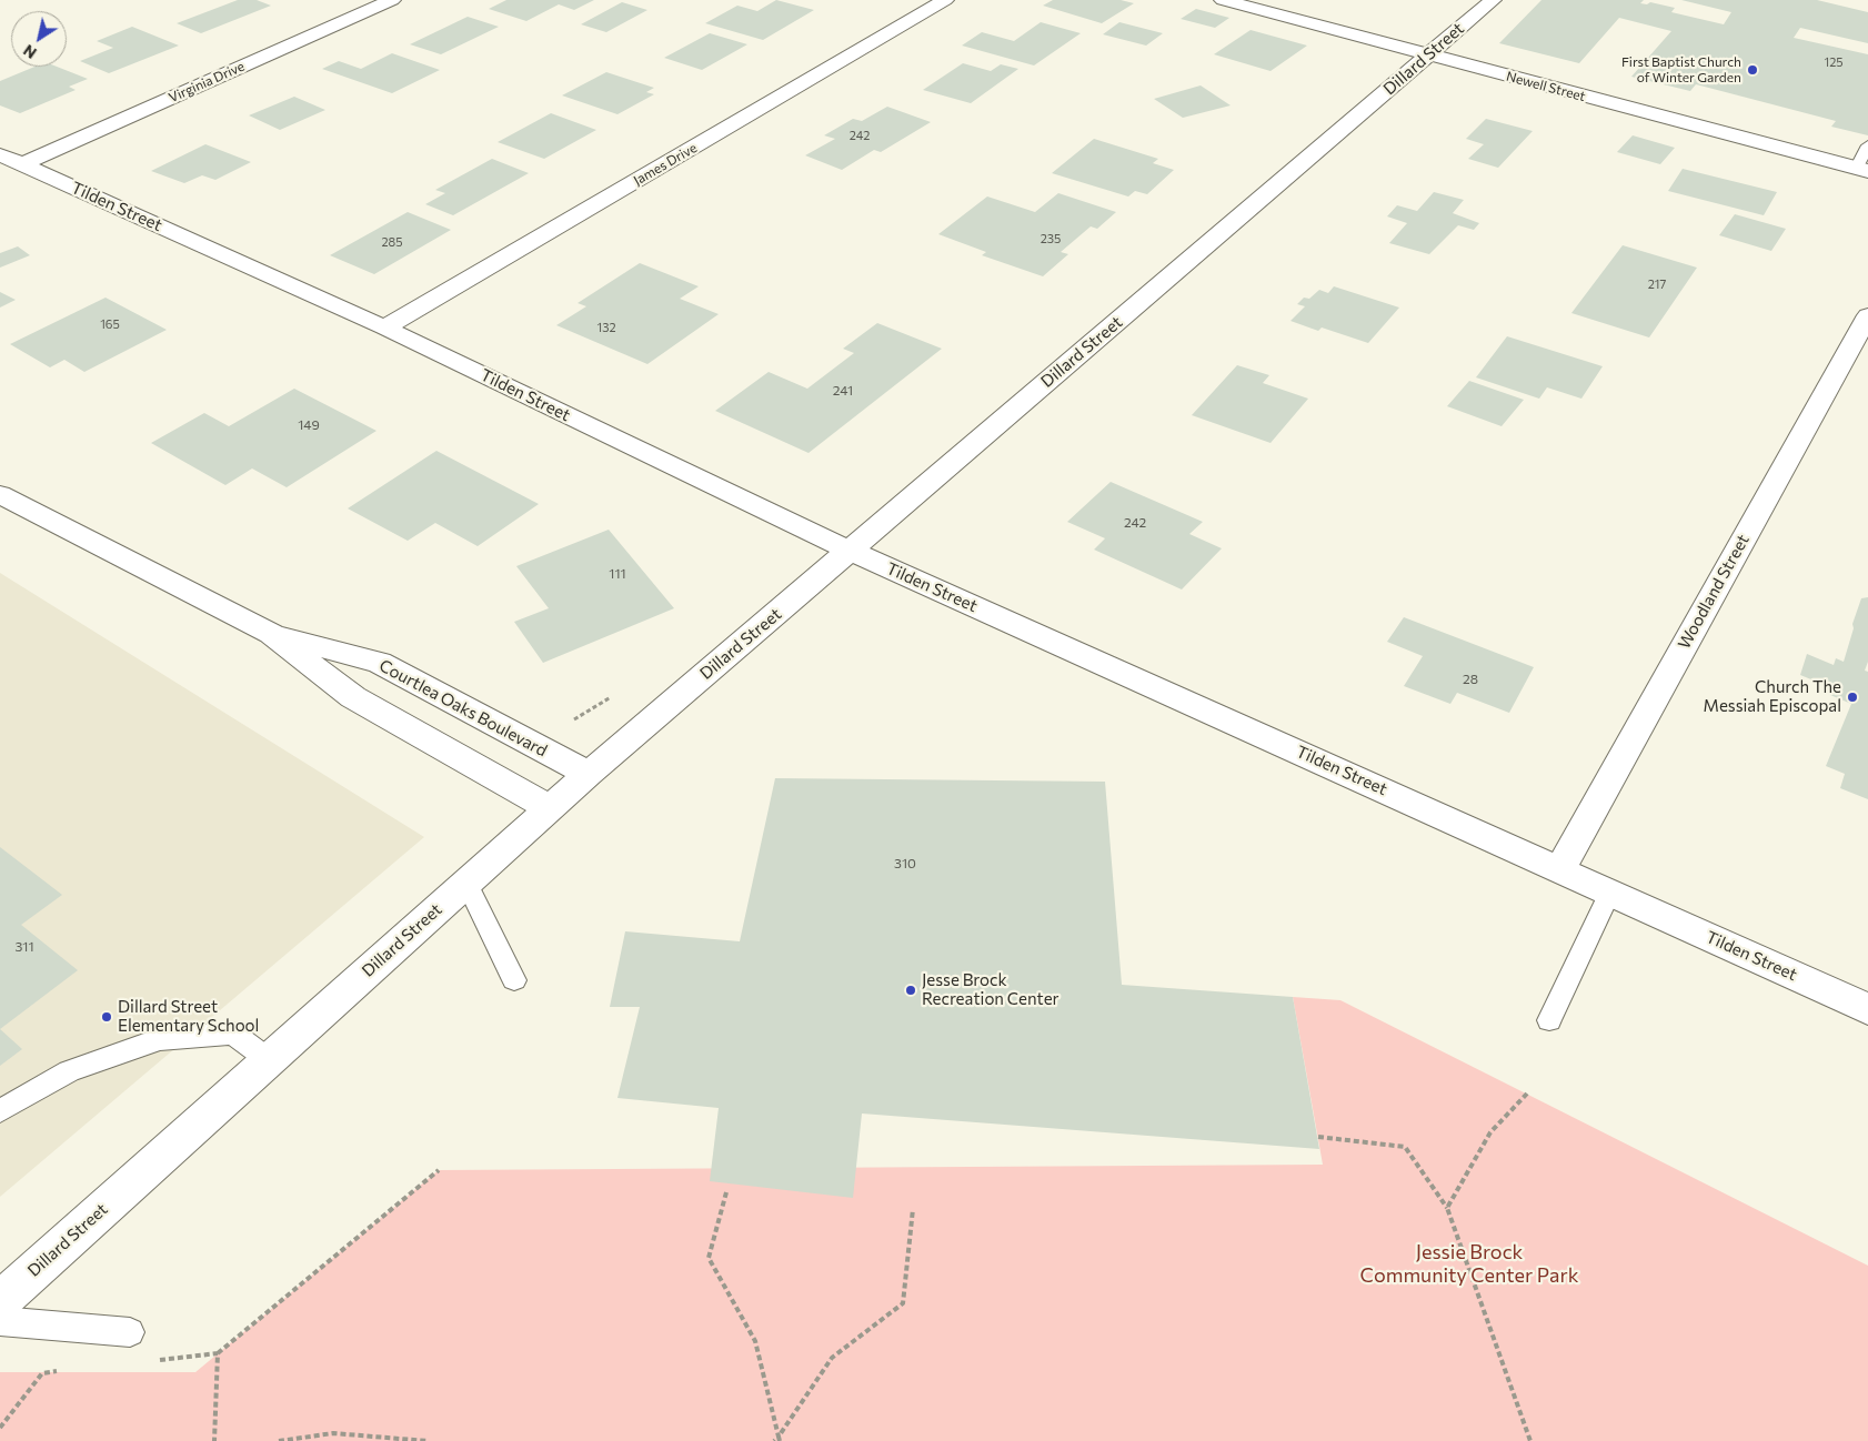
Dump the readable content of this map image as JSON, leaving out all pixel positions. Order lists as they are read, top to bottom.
{
  "streets": {
    "street": [
      "Dillard Street",
      "Virginia Drive",
      "Newell Street",
      "James Drive",
      "Tilden Street",
      "Woodland Street",
      "Courtlea Oaks Boulevard"
    ]
  },
  "crossings": [
    ["Dillard Street", "Newell Street"],
    ["Dillard Street", "Tilden Street"],
    ["Dillard Street", "Courtlea Oaks Boulevard"],
    ["Virginia Drive", "Tilden Street"],
    ["James Drive", "Tilden Street"],
    ["Tilden Street", "Woodland Street"]
  ],
  "parks": ["Jessie Brock Community Center Park"],
  "places": [
    "First Baptist Church of Winter Garden",
    "Church The Messiah Episcopal",
    "Jesse Brock Recreation Center",
    "Dillard Street Elementary School"
  ],
  "house_numbers": [
    "125",
    "242",
    "235",
    "285",
    "217",
    "165",
    "132",
    "241",
    "149",
    "242",
    "111",
    "28",
    "310",
    "311"
  ],
  "north": "bottom left"
}
